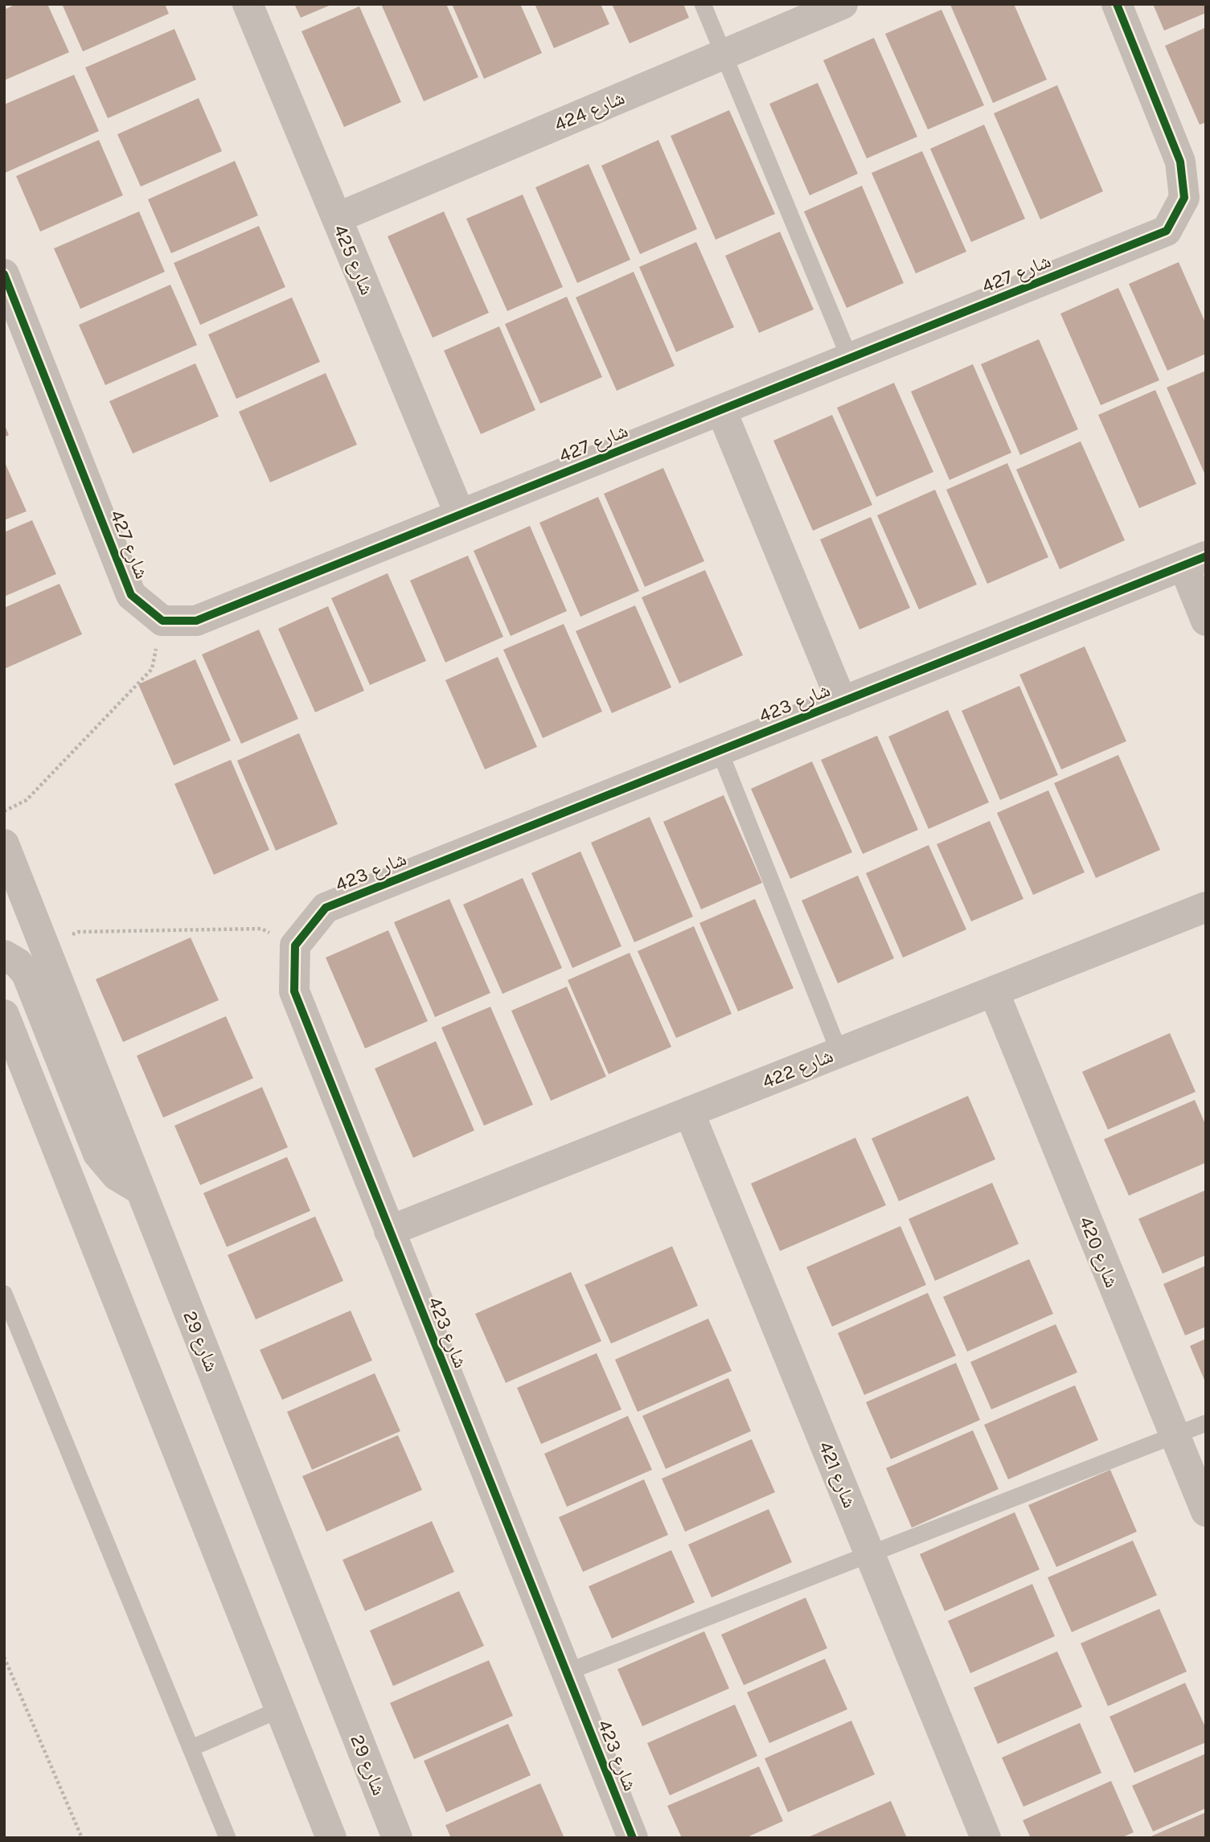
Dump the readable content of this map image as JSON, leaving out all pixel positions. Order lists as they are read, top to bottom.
{
  "streets": {
    "street": [
      "شارع 424",
      "شارع 425",
      "شارع 427",
      "شارع 423",
      "شارع 422",
      "شارع 420",
      "شارع 29",
      "شارع 421"
    ]
  },
  "crossings": [
    ["شارع 424", "شارع 425"],
    ["شارع 425", "شارع 427"],
    ["شارع 423", "شارع 422"],
    ["شارع 422", "شارع 420"],
    ["شارع 422", "شارع 421"]
  ]
}
